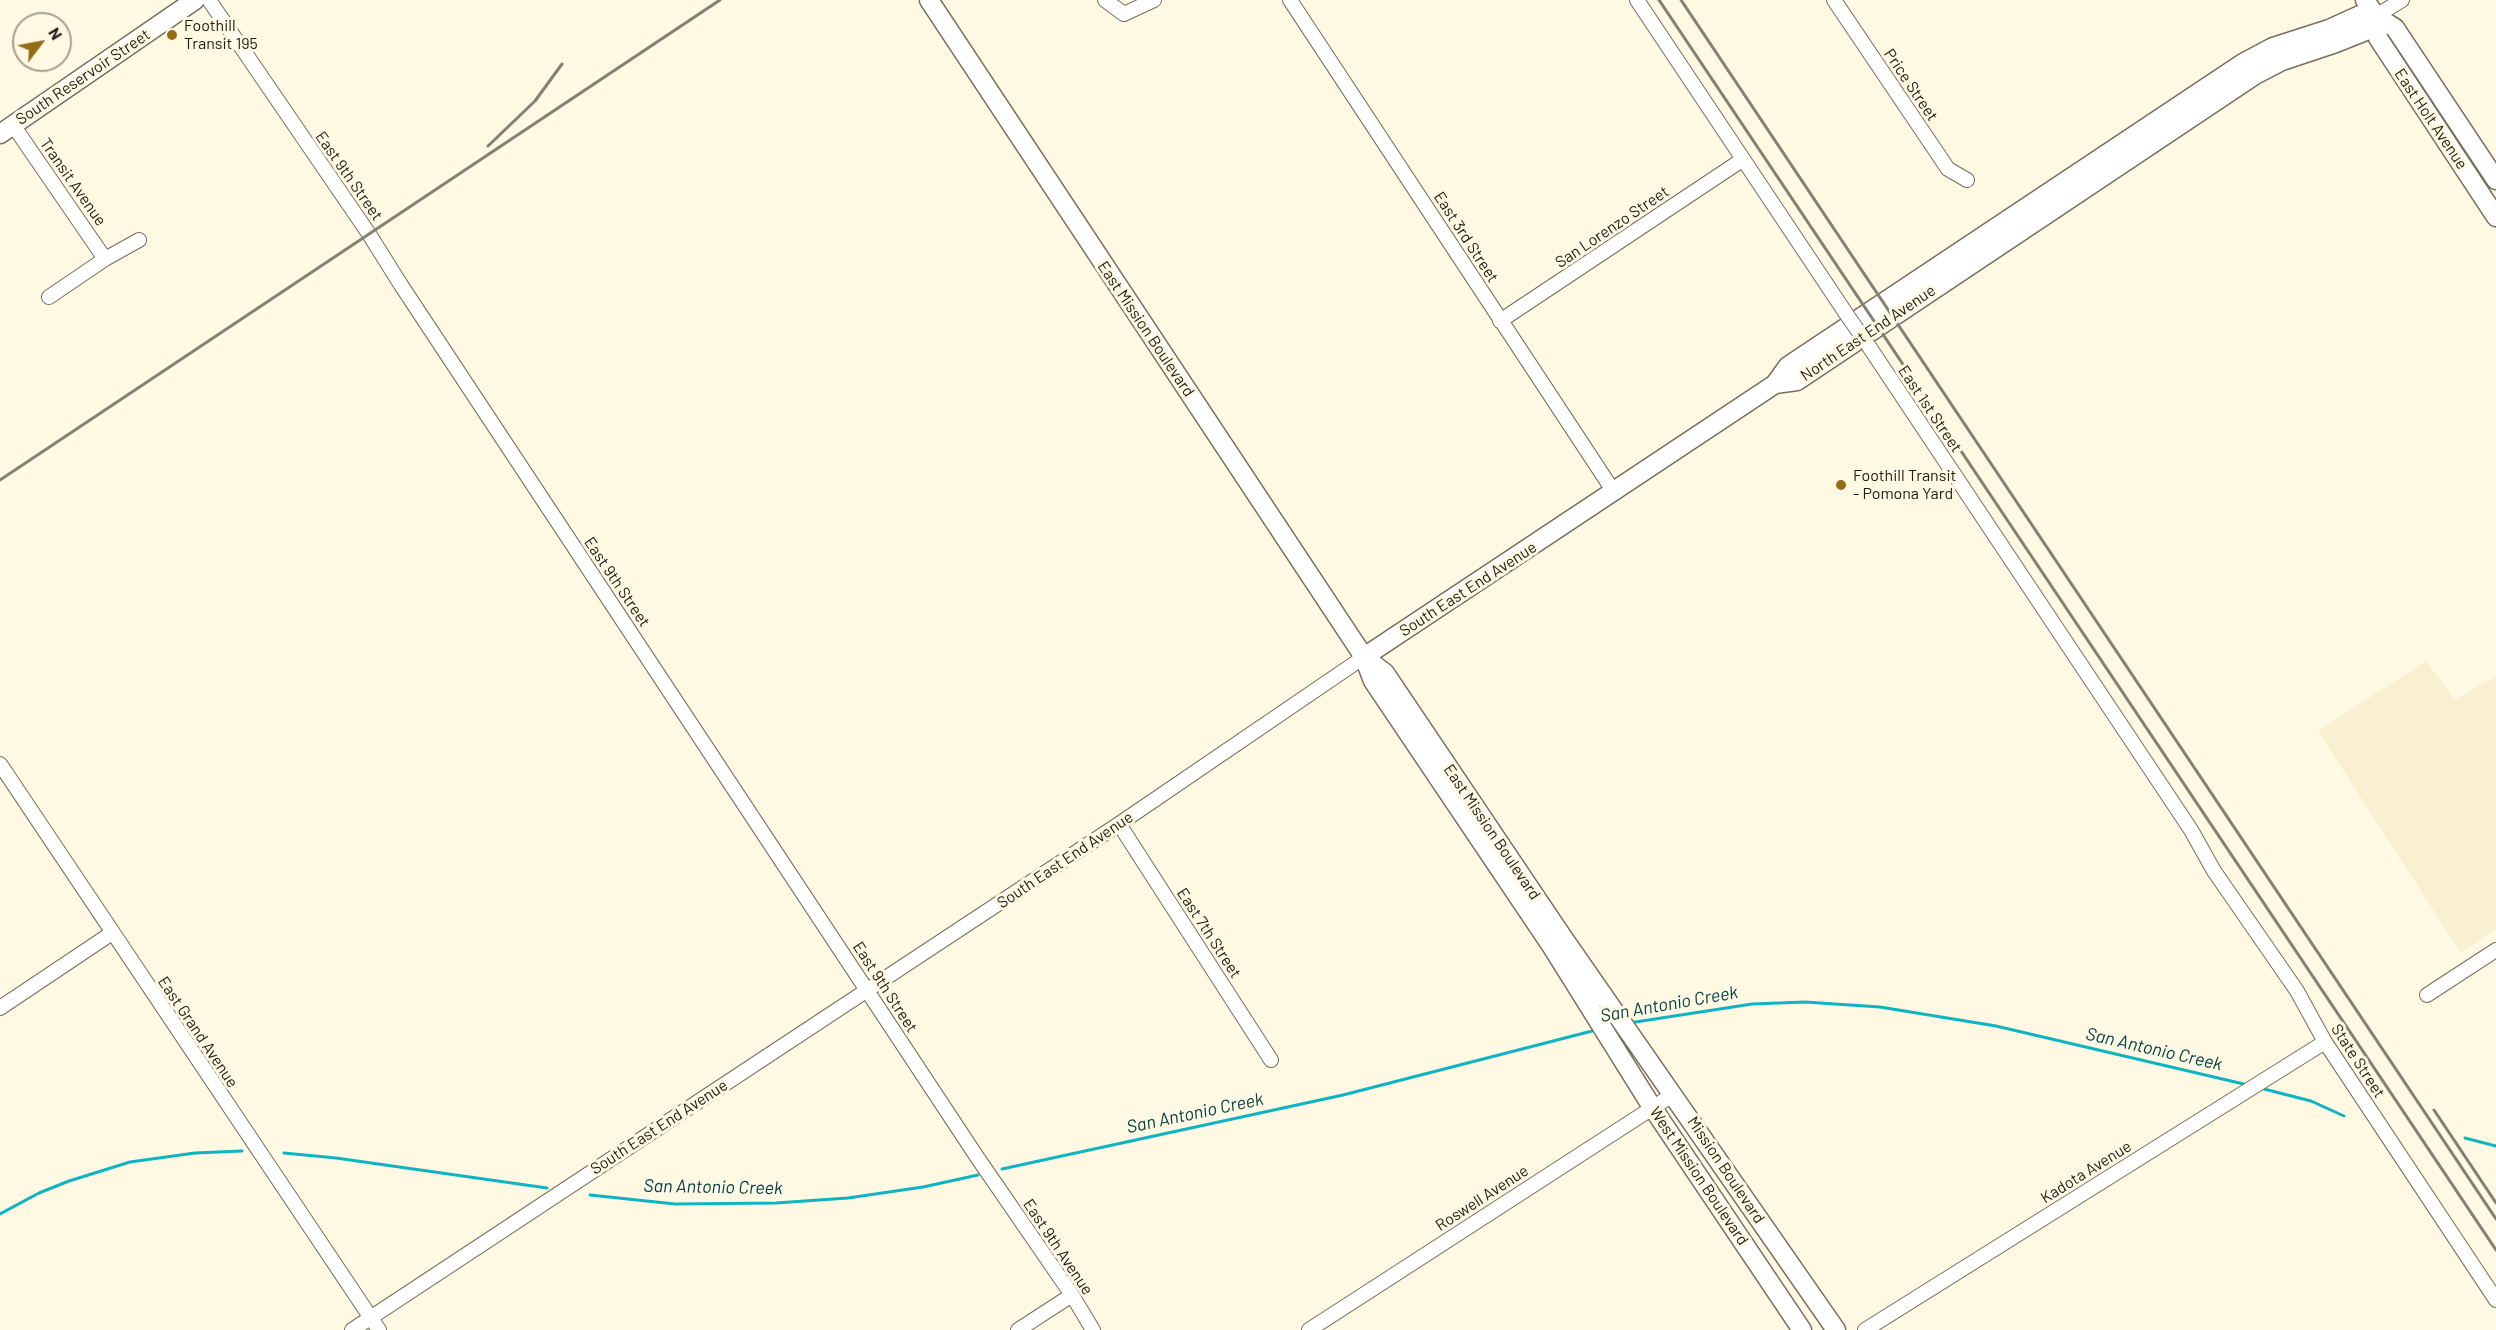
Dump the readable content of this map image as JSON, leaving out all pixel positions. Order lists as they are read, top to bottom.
{
  "streets": {
    "main road": [
      "South Reservoir Street",
      "East Holt Avenue",
      "East Mission Boulevard",
      "North East End Avenue",
      "South East End Avenue",
      "Mission Boulevard",
      "West Mission Boulevard"
    ],
    "street": [
      "Price Street",
      "East 9th Street",
      "Transit Avenue",
      "San Lorenzo Street",
      "East 3rd Street",
      "East 1st Street",
      "East 7th Street",
      "East Grand Avenue",
      "State Street",
      "Kadota Avenue",
      "Roswell Avenue",
      "East 9th Avenue"
    ]
  },
  "crossings": [
    ["South Reservoir Street", "Transit Avenue"],
    ["East Holt Avenue", "North East End Avenue"],
    ["East 9th Street", "South East End Avenue"],
    ["East 9th Street", "East 9th Avenue"],
    ["San Lorenzo Street", "East 3rd Street"],
    ["San Lorenzo Street", "East 1st Street"],
    ["East 3rd Street", "South East End Avenue"],
    ["East Mission Boulevard", "South East End Avenue"],
    ["East Mission Boulevard", "Mission Boulevard"],
    ["East Mission Boulevard", "West Mission Boulevard"],
    ["North East End Avenue", "South East End Avenue"],
    ["East 1st Street", "State Street"],
    ["South East End Avenue", "East 7th Street"],
    ["South East End Avenue", "East Grand Avenue"],
    ["State Street", "Kadota Avenue"],
    ["Mission Boulevard", "Roswell Avenue"],
    ["West Mission Boulevard", "Roswell Avenue"]
  ],
  "water": ["San Antonio Creek"],
  "places": ["Foothill Transit 195", "Foothill Transit - Pomona Yard"],
  "north": "top right"
}
